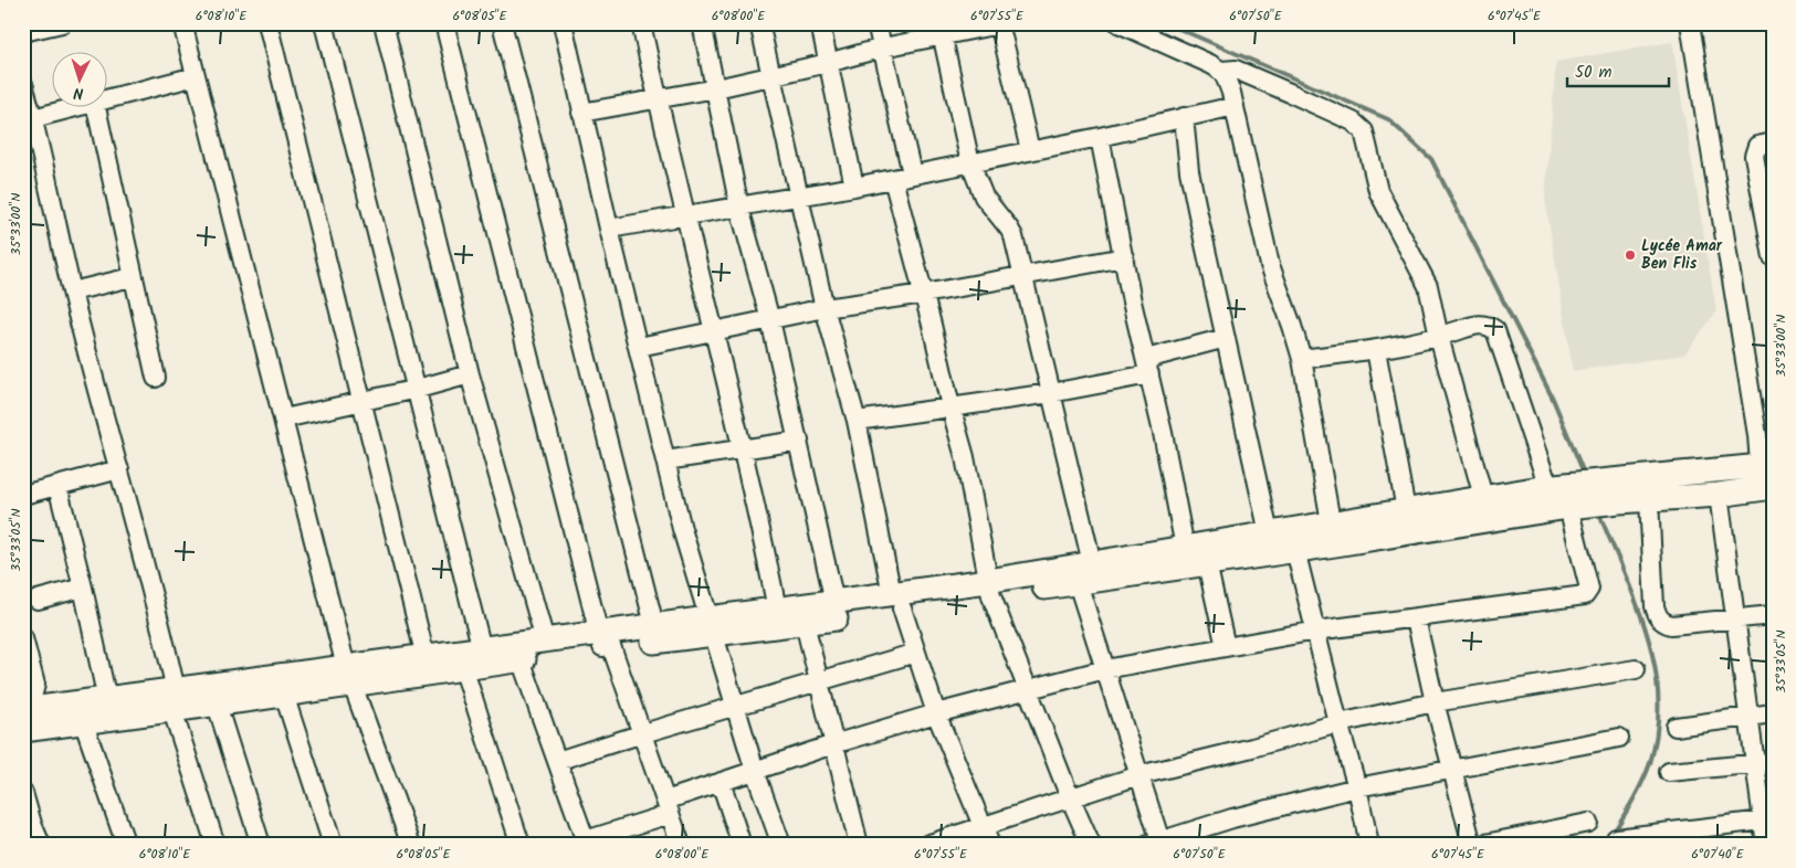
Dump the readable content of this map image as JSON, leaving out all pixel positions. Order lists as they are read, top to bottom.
{
  "places": ["Lycée Amar Ben Flis"],
  "scale_bar": "50 m",
  "north": "bottom",
  "coordinates": [
    "6°08'10\"E",
    "6°08'05\"E",
    "6°08'00\"E",
    "6°07'55\"E",
    "6°07'50\"E",
    "6°07'45\"E",
    "35°33'00\"N",
    "35°33'05\"N",
    "6°07'40\"E"
  ]
}
